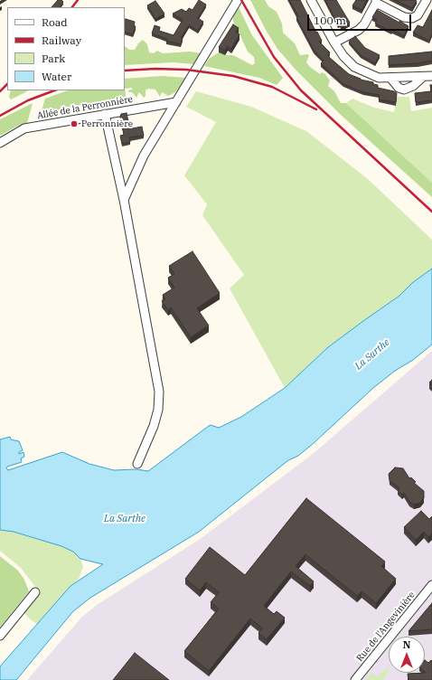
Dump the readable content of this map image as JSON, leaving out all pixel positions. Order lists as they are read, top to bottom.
{
  "streets": {
    "street": ["Allée de la Perronnière", "Rue de l'Angevinière"]
  },
  "water": ["La Sarthe"],
  "places": ["Perronnière"],
  "legend": [
    "Road",
    "Railway",
    "Park",
    "Water"
  ],
  "scale_bar": "100 m",
  "north": "top"
}
